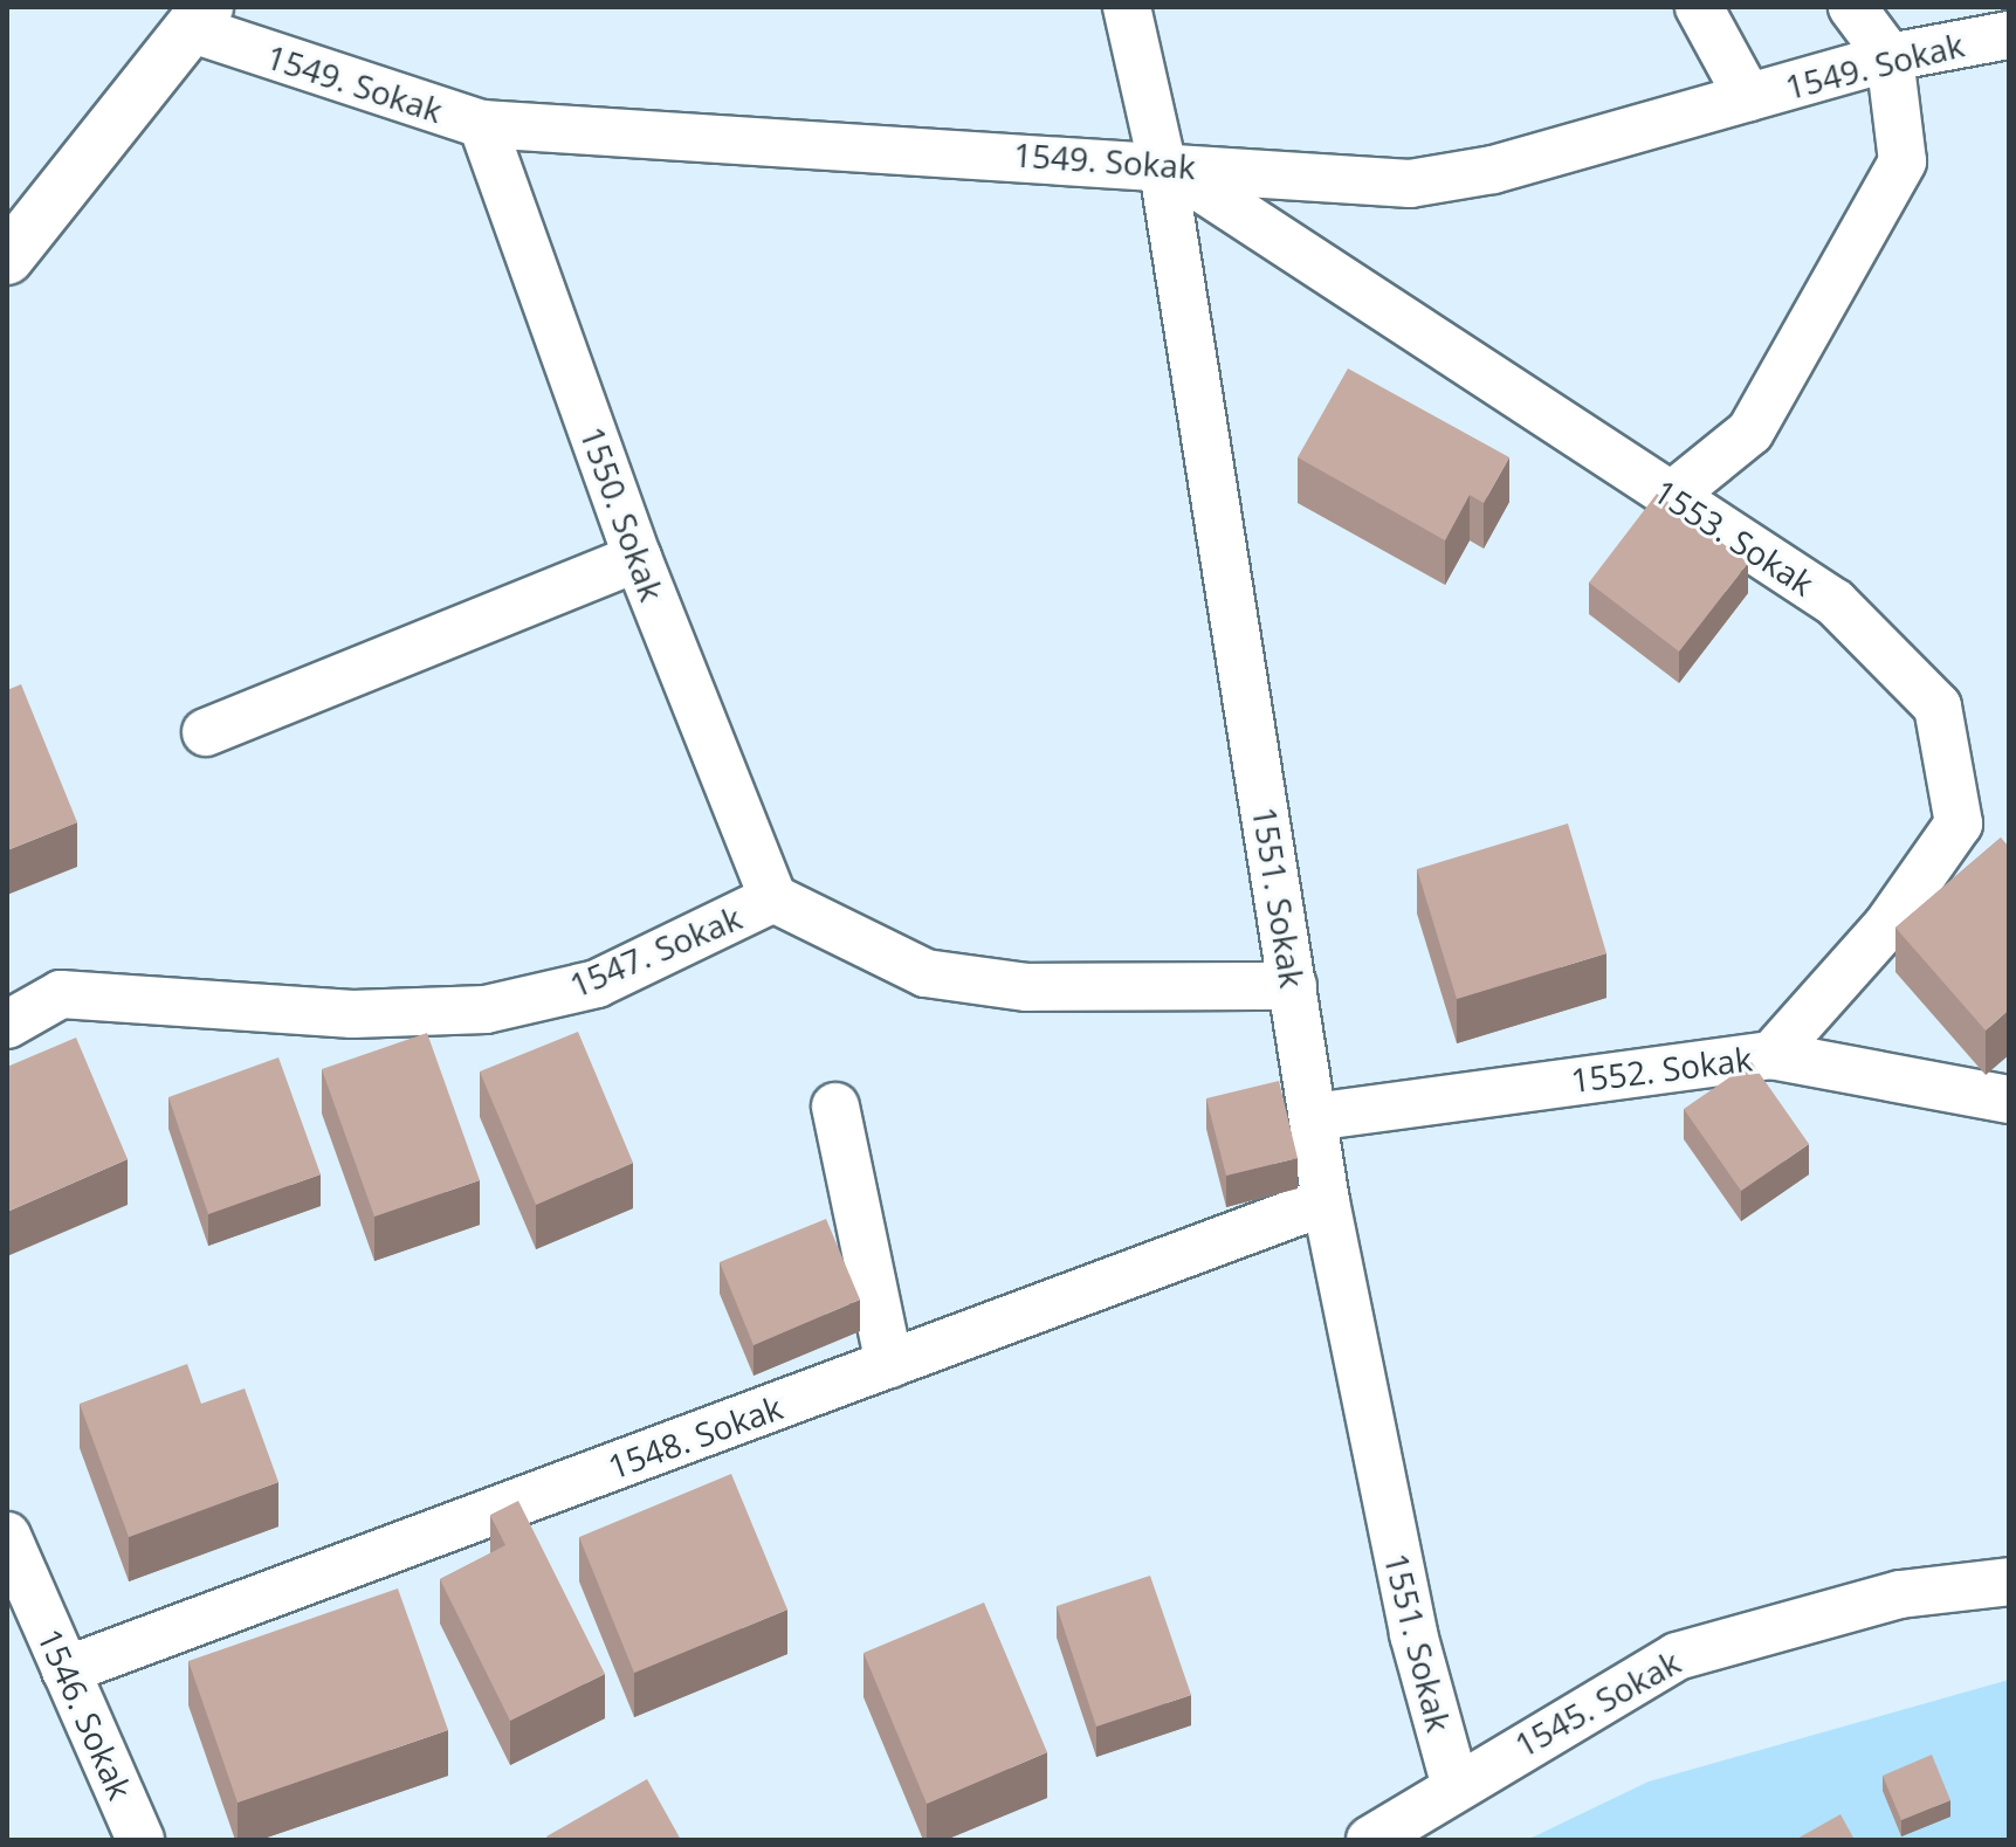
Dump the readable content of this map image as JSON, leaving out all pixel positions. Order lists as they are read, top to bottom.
{
  "streets": {
    "street": [
      "1549. Sokak",
      "1550. Sokak",
      "1553. Sokak",
      "1551. Sokak",
      "1547. Sokak",
      "1552. Sokak",
      "1548. Sokak",
      "1545. Sokak",
      "1546. Sokak"
    ]
  },
  "crossings": [
    ["1549. Sokak", "1550. Sokak"],
    ["1549. Sokak", "1553. Sokak"],
    ["1549. Sokak", "1551. Sokak"],
    ["1550. Sokak", "1547. Sokak"],
    ["1553. Sokak", "1551. Sokak"],
    ["1553. Sokak", "1552. Sokak"],
    ["1551. Sokak", "1547. Sokak"],
    ["1551. Sokak", "1552. Sokak"],
    ["1551. Sokak", "1548. Sokak"],
    ["1551. Sokak", "1545. Sokak"],
    ["1548. Sokak", "1546. Sokak"]
  ]
}
